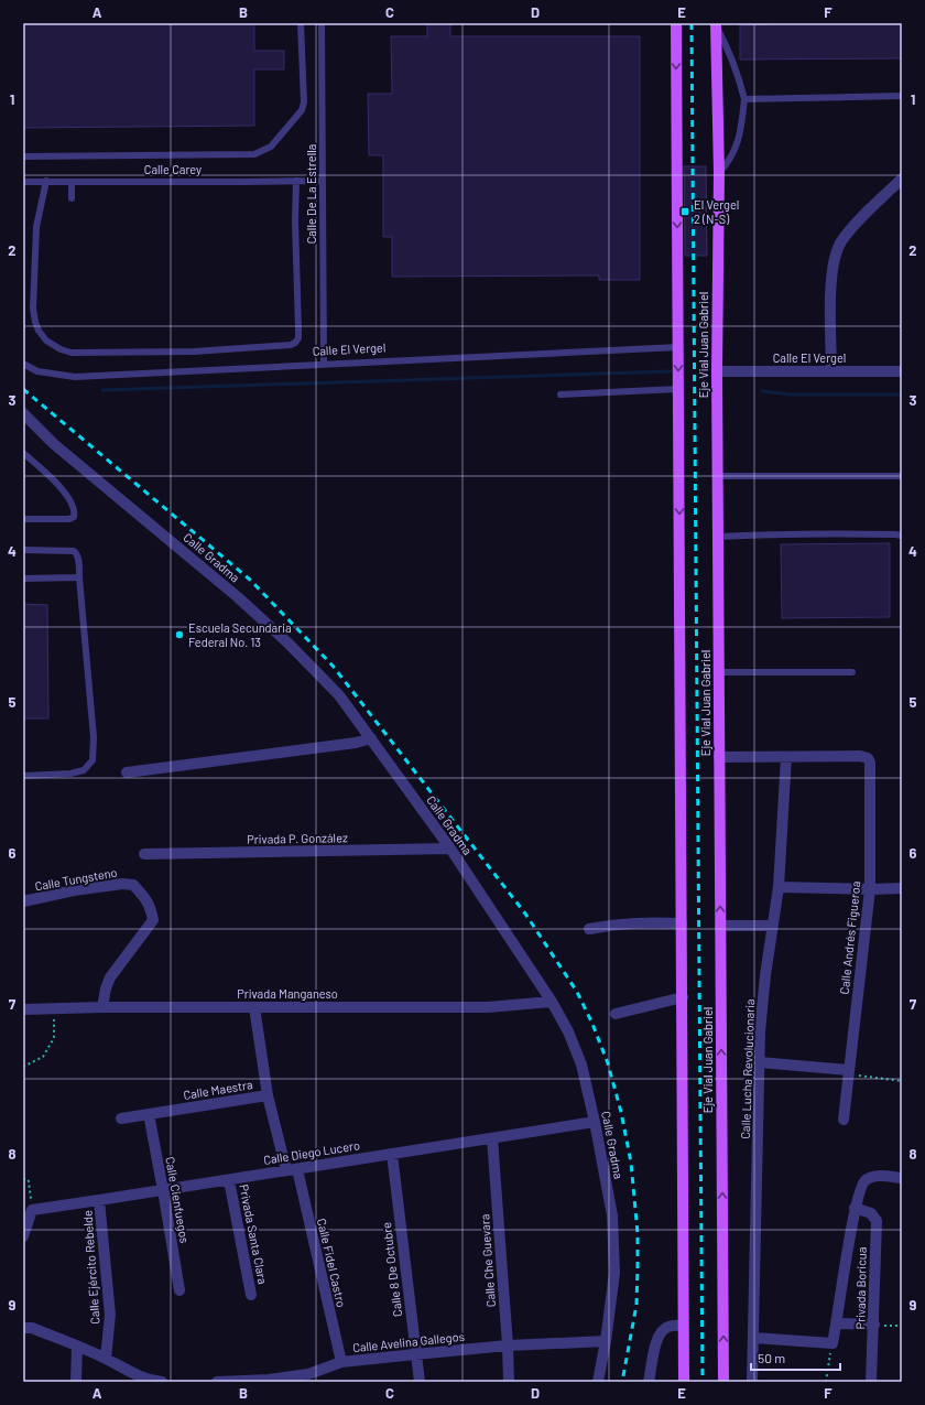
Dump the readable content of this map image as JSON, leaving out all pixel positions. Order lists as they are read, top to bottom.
{
  "streets": {
    "main road": ["Eje Vial Juan Gabriel"],
    "street": [
      "Calle El Vergel",
      "Calle Gradma",
      "Privada P. González",
      "Calle Tungsteno",
      "Calle Andrés Figueroa",
      "Privada Manganeso",
      "Calle Lucha Revolucionaria",
      "Calle Maestra",
      "Calle Diego Lucero",
      "Calle Cienfuegos",
      "Privada Santa Clara",
      "Calle Che Guevara",
      "Calle Fidel Castro",
      "Calle Ejército Rebelde",
      "Calle 8 De Octubre",
      "Privada Boricua",
      "Calle Avelina Gallegos"
    ],
    "lane": ["Calle Carey", "Calle De La Estrella"]
  },
  "crossings": [
    ["Calle Carey", "Calle De La Estrella"],
    ["Calle De La Estrella", "Calle El Vergel"],
    ["Eje Vial Juan Gabriel", "Calle El Vergel"],
    ["Calle Gradma", "Privada P. González"],
    ["Calle Gradma", "Privada Manganeso"],
    ["Calle Gradma", "Calle Diego Lucero"],
    ["Calle Gradma", "Calle Avelina Gallegos"],
    ["Calle Tungsteno", "Privada Manganeso"],
    ["Calle Andrés Figueroa", "Calle Lucha Revolucionaria"],
    ["Calle Maestra", "Calle Diego Lucero"],
    ["Calle Maestra", "Calle Cienfuegos"],
    ["Calle Maestra", "Calle Fidel Castro"],
    ["Calle Diego Lucero", "Calle Cienfuegos"],
    ["Calle Diego Lucero", "Privada Santa Clara"],
    ["Calle Diego Lucero", "Calle Che Guevara"],
    ["Calle Diego Lucero", "Calle Fidel Castro"],
    ["Calle Diego Lucero", "Calle Ejército Rebelde"],
    ["Calle Diego Lucero", "Calle 8 De Octubre"],
    ["Calle Che Guevara", "Calle Avelina Gallegos"],
    ["Calle Fidel Castro", "Calle Avelina Gallegos"],
    ["Calle 8 De Octubre", "Calle Avelina Gallegos"]
  ],
  "places": {
    "transit": ["El Vergel 2 (N-S)"],
    "other": ["Escuela Secundaria Federal No. 13"]
  },
  "scale_bar": "50 m",
  "grid": {
    "columns": [
      "A",
      "B",
      "C",
      "D",
      "E",
      "F"
    ],
    "rows": [
      "1",
      "2",
      "3",
      "4",
      "5",
      "6",
      "7",
      "8",
      "9"
    ]
  }
}
